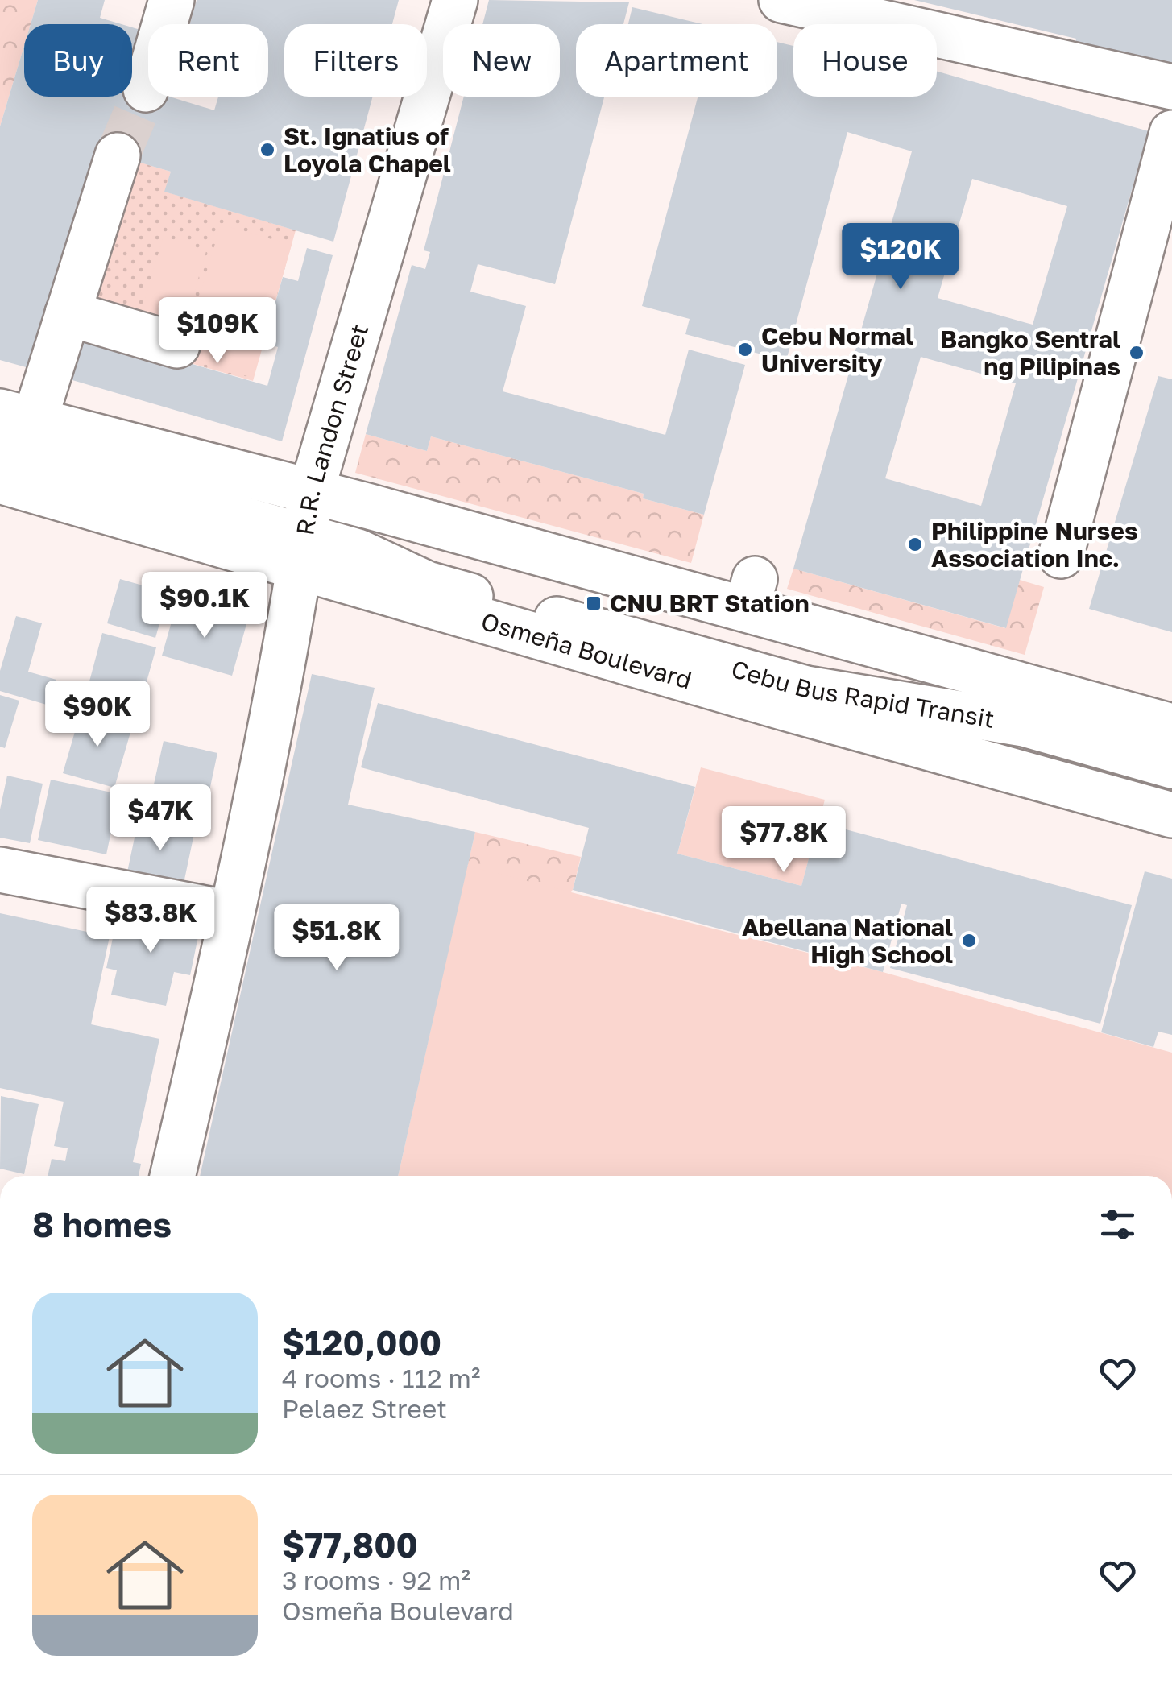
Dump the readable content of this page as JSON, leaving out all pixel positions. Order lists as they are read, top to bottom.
{
  "streets": {
    "main road": ["R.R. Landon Street", "Osmeña Boulevard", "Cebu Bus Rapid Transit"]
  },
  "crossings": [
    ["R.R. Landon Street", "Osmeña Boulevard"],
    ["R.R. Landon Street", "Cebu Bus Rapid Transit"],
    ["Osmeña Boulevard", "Cebu Bus Rapid Transit"]
  ],
  "places": {
    "other": [
      "St. Ignatius of Loyola Chapel",
      "Cebu Normal University",
      "Bangko Sentral ng Pilipinas",
      "Philippine Nurses Association Inc.",
      "Abellana National High School"
    ],
    "transit": ["CNU BRT Station"]
  },
  "page": {
    "chip": [
      "Buy",
      "Rent",
      "Filters",
      "New",
      "Apartment",
      "House"
    ],
    "price": [
      "$120K",
      "$109K",
      "$90.1K",
      "$90K",
      "$47K",
      "$77.8K",
      "$83.8K",
      "$51.8K"
    ],
    "heading": "8 homes",
    "list": [
      {
        "name": "$120,000",
        "note": "4 rooms · 112 m² · Pelaez Street"
      },
      {
        "name": "$77,800",
        "note": "3 rooms · 92 m² · Osmeña Boulevard"
      }
    ]
  }
}
